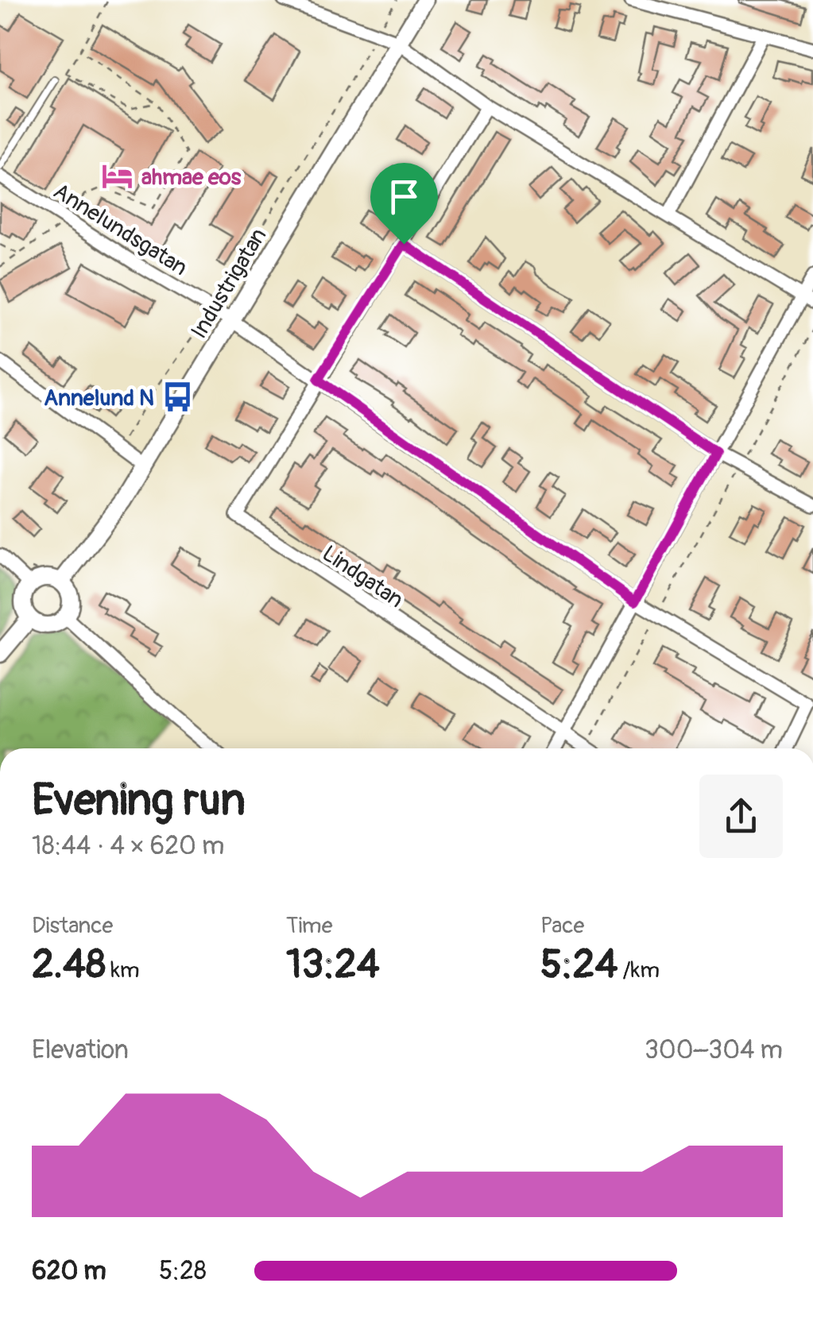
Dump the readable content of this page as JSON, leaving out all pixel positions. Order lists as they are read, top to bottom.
{
  "streets": {
    "street": ["Annelundsgatan", "Industrigatan", "Lindgatan"]
  },
  "crossings": [
    ["Annelundsgatan", "Industrigatan"],
    ["Annelundsgatan", "Lindgatan"]
  ],
  "places": {
    "hotel": ["ahmae eos"],
    "bus stop": ["Annelund N"]
  },
  "page": {
    "heading": ["Evening run", "18:44 · 4 × 620 m"],
    "stats": [
      ["Distance", "2.48 km"],
      ["Time", "13:24"],
      ["Pace", "5:24 /km"]
    ],
    "chart": ["Elevation", "300–304 m"],
    "list": [
      {
        "name": "620 m",
        "note": "5:28"
      }
    ]
  }
}
